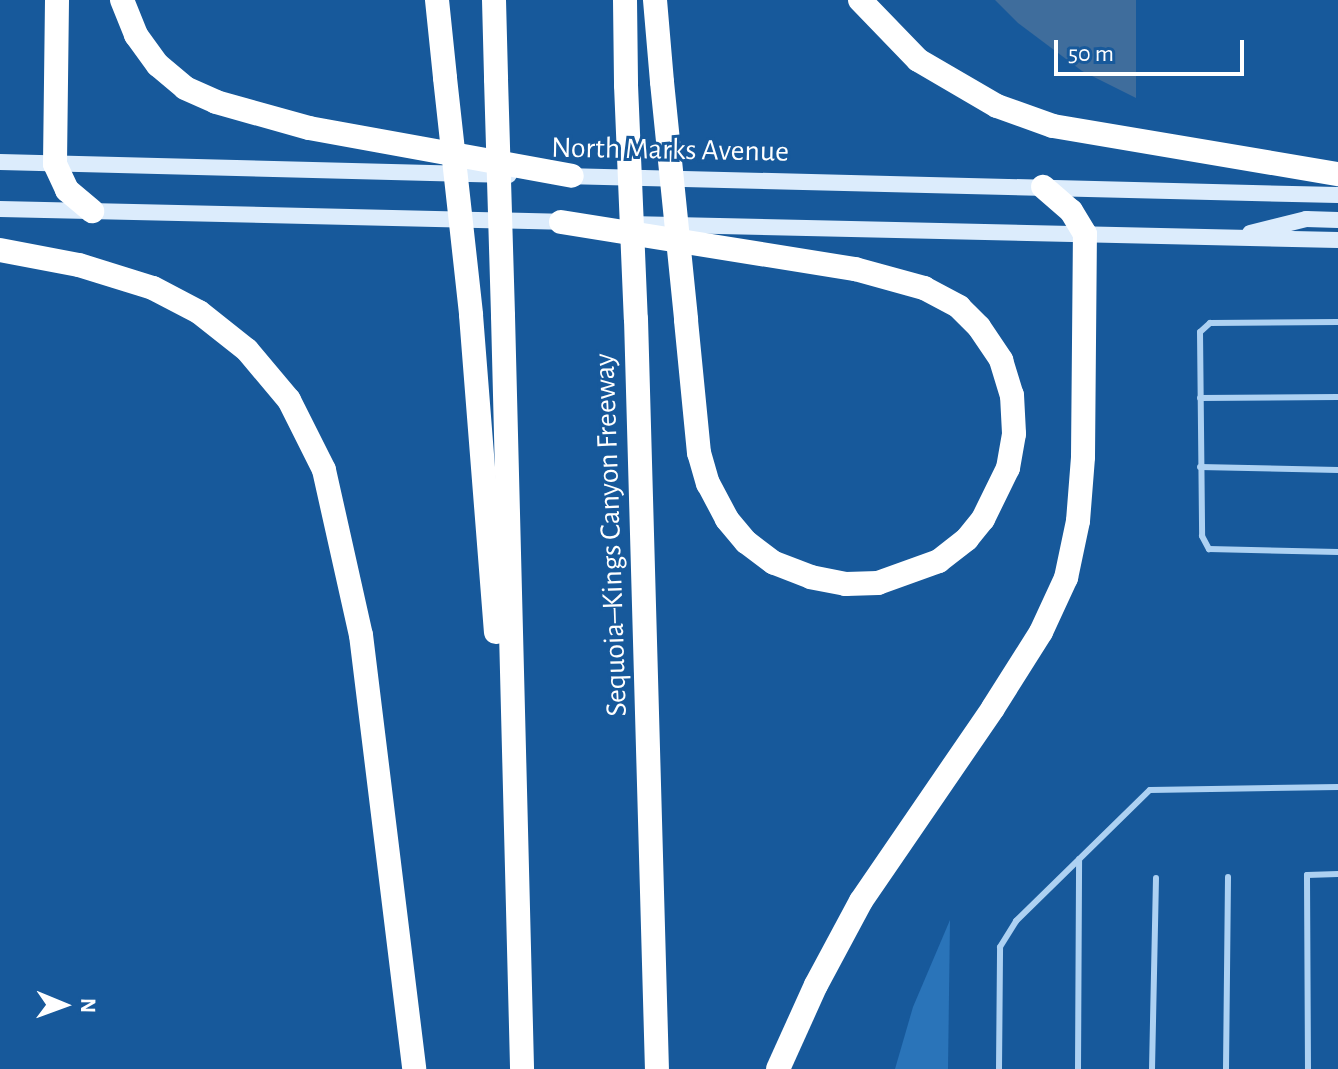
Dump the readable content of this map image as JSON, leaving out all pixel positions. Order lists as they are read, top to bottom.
{
  "streets": {
    "highway": ["Sequoia–Kings Canyon Freeway"],
    "main road": ["North Marks Avenue"]
  },
  "scale_bar": "50 m",
  "north": "right"
}
